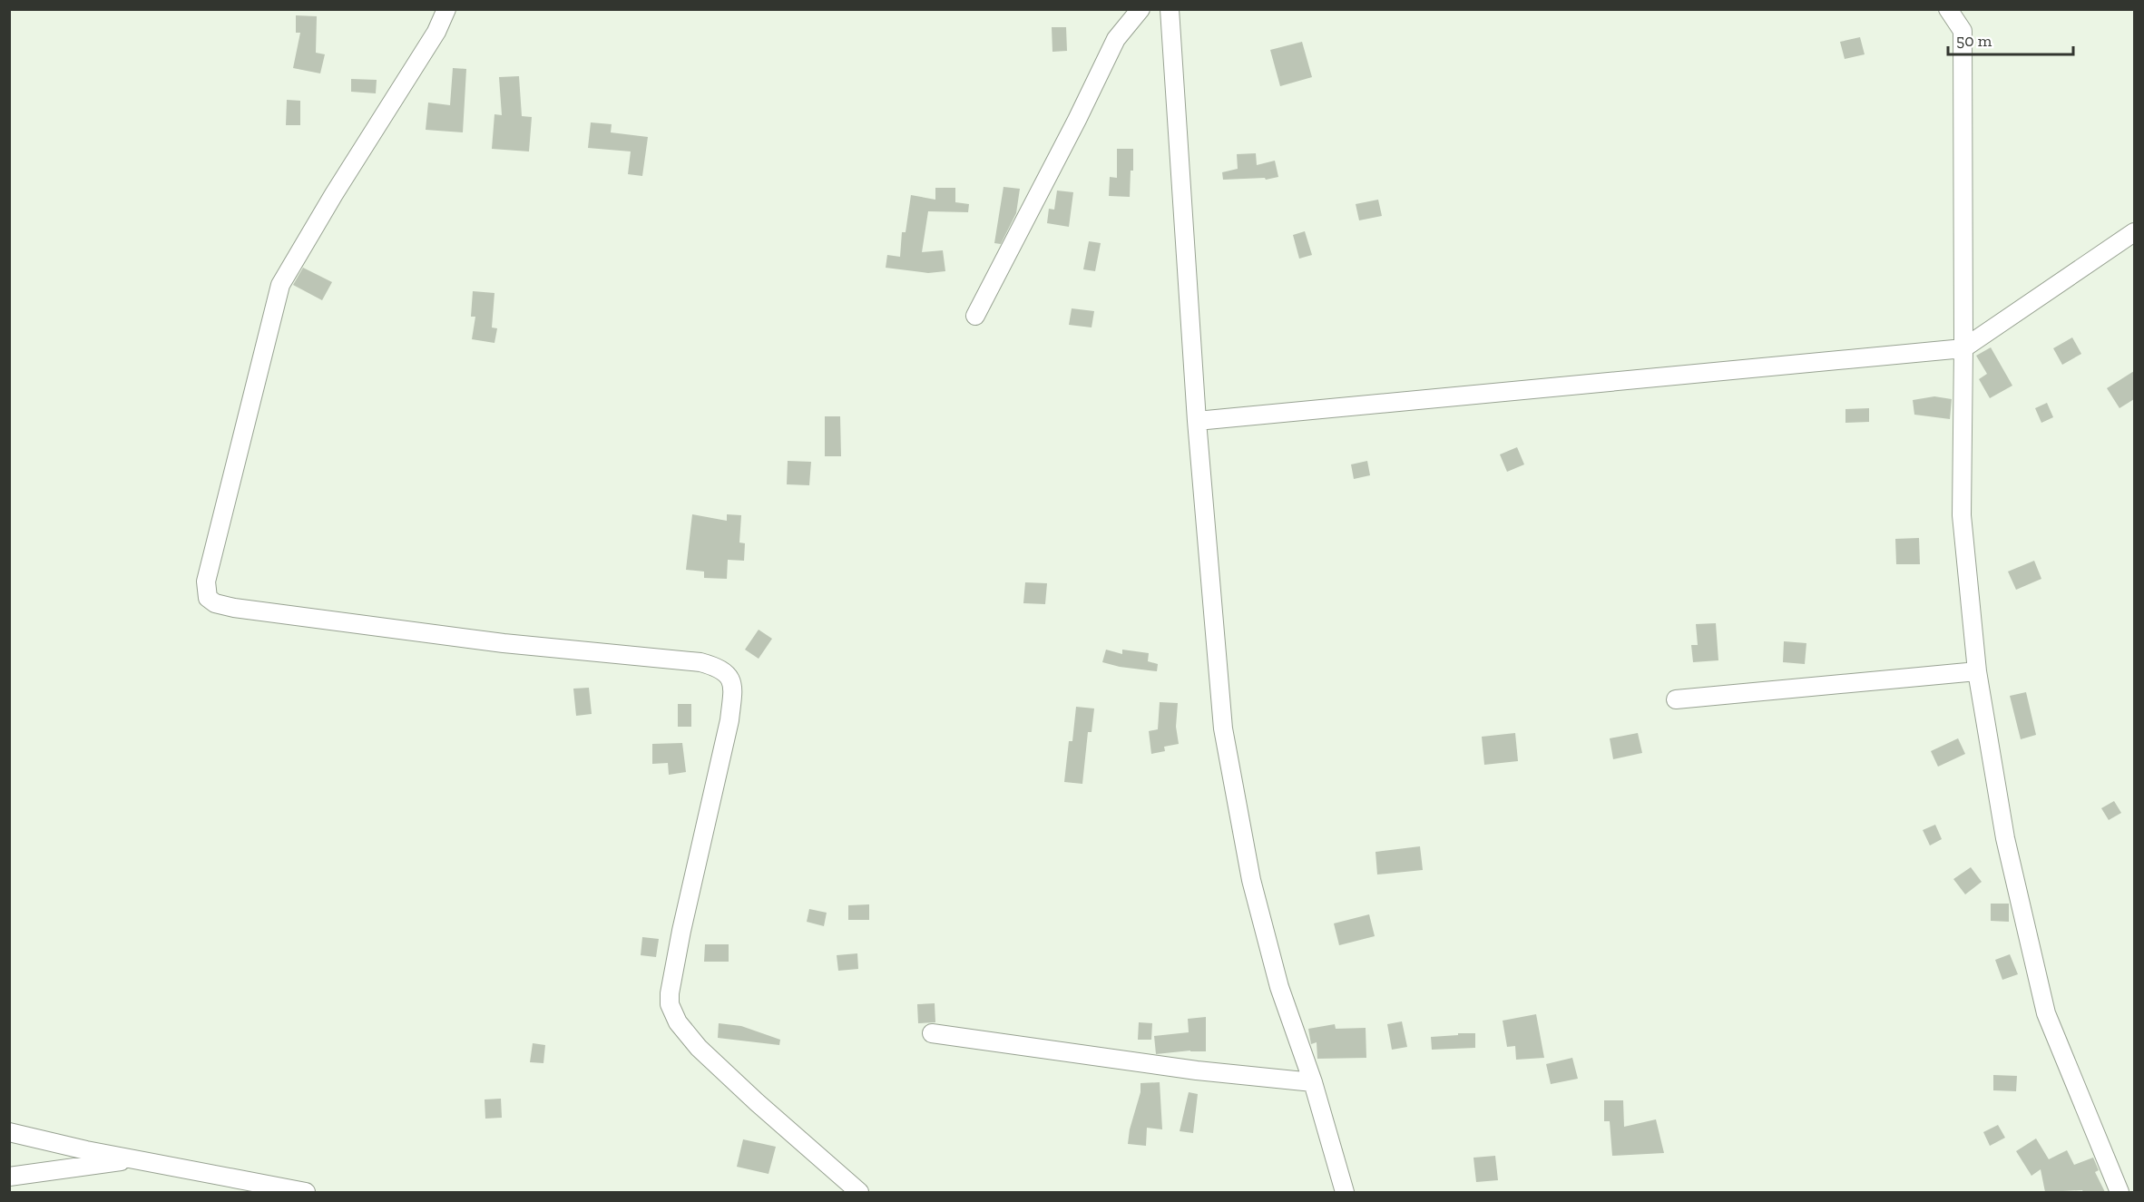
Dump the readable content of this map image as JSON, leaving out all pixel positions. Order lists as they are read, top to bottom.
{
  "scale_bar": "50 m"
}
